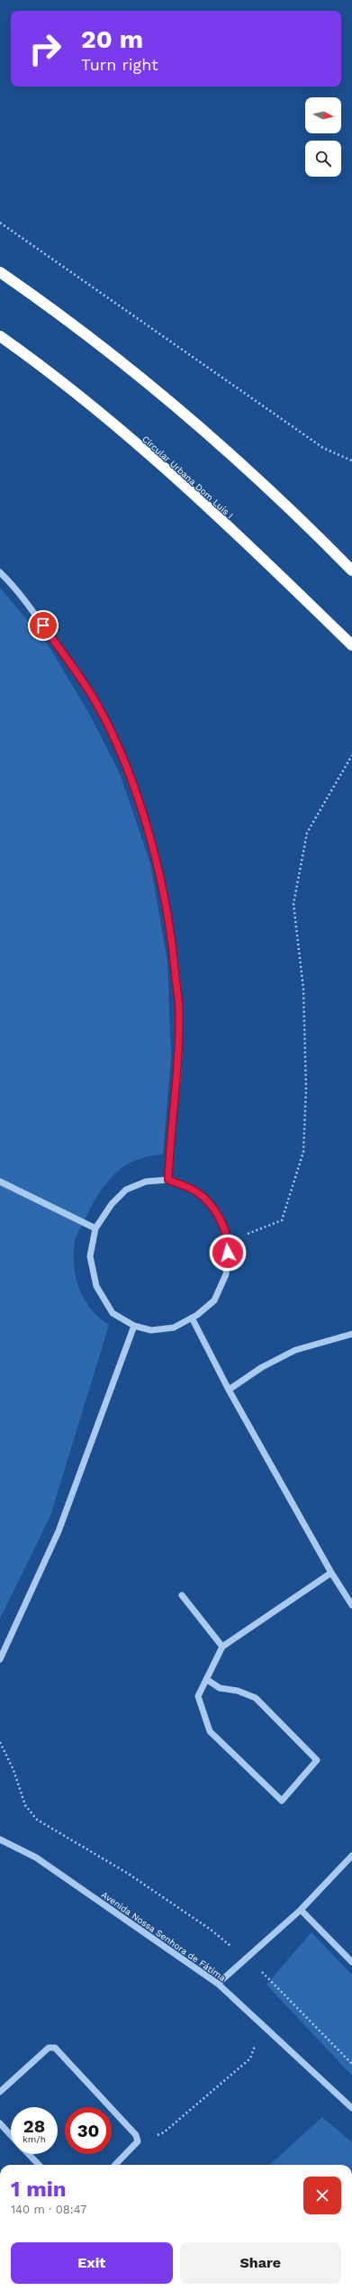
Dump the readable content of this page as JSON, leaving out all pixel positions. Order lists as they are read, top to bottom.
{
  "streets": {
    "highway": ["Circular Urbana Dom Luís I"],
    "street": ["Avenida Nossa Senhora de Fátima"]
  },
  "north": "right",
  "page": {
    "turn": ["20 m", "Turn right"],
    "speed": "28 km/h",
    "limit": "30",
    "heading": ["1 min", "140 m · 08:47"],
    "buttons": ["Exit", "Share"]
  }
}
